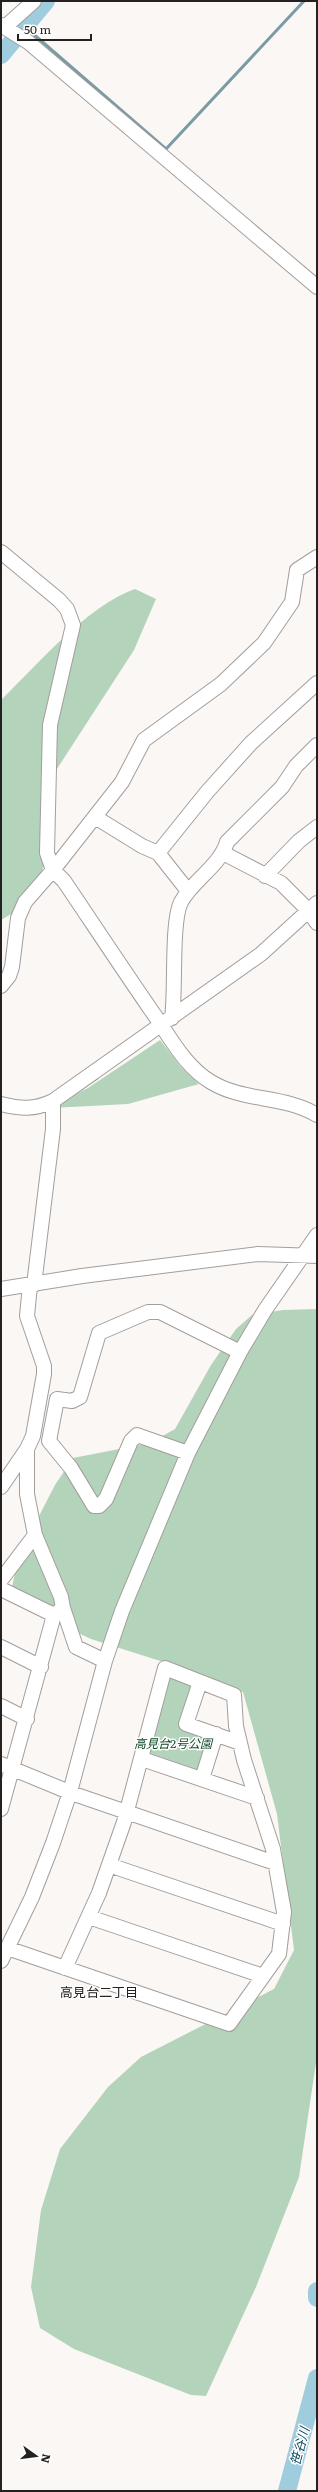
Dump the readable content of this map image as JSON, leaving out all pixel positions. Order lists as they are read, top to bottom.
{
  "districts": ["高見台二丁目"],
  "water": ["笹谷川"],
  "parks": ["高見台2号公園"],
  "scale_bar": "50 m",
  "north": "right"
}
